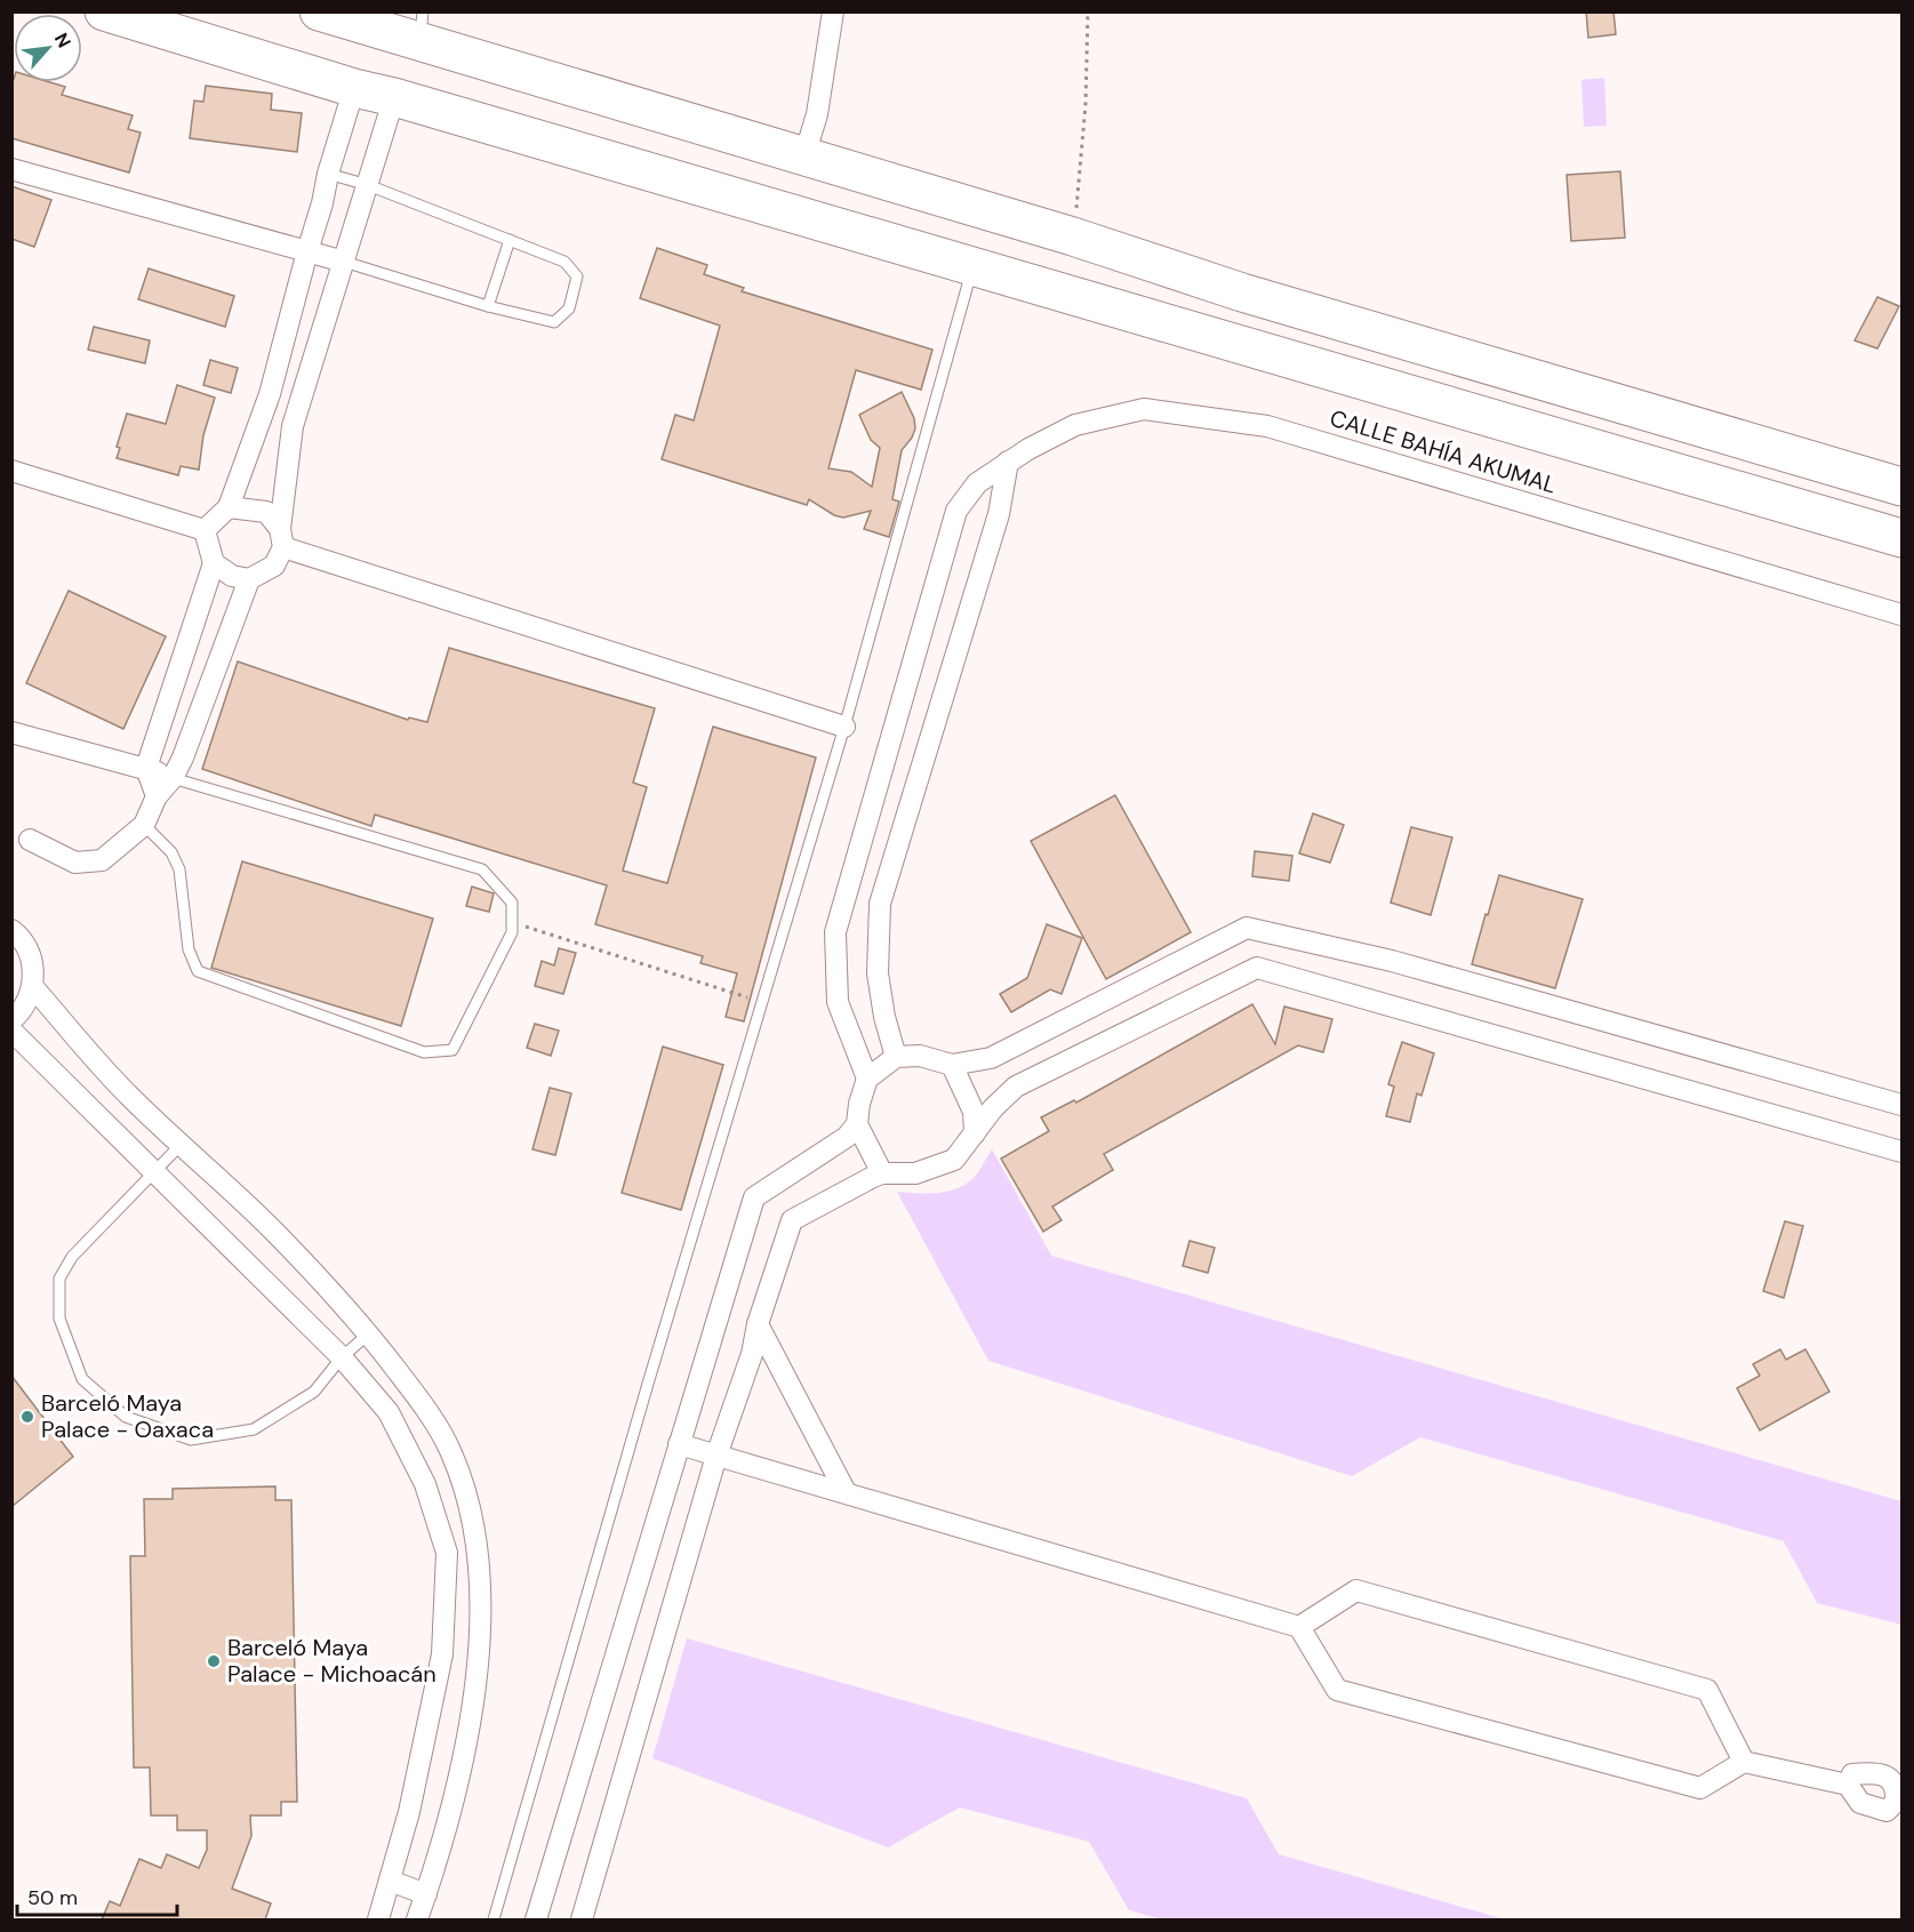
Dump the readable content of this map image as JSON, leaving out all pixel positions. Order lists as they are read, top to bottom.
{
  "streets": {
    "street": ["CALLE BAHÍA AKUMAL"]
  },
  "places": ["Barceló Maya Palace - Oaxaca", "Barceló Maya Palace - Michoacán"],
  "scale_bar": "50 m",
  "north": "top right"
}
